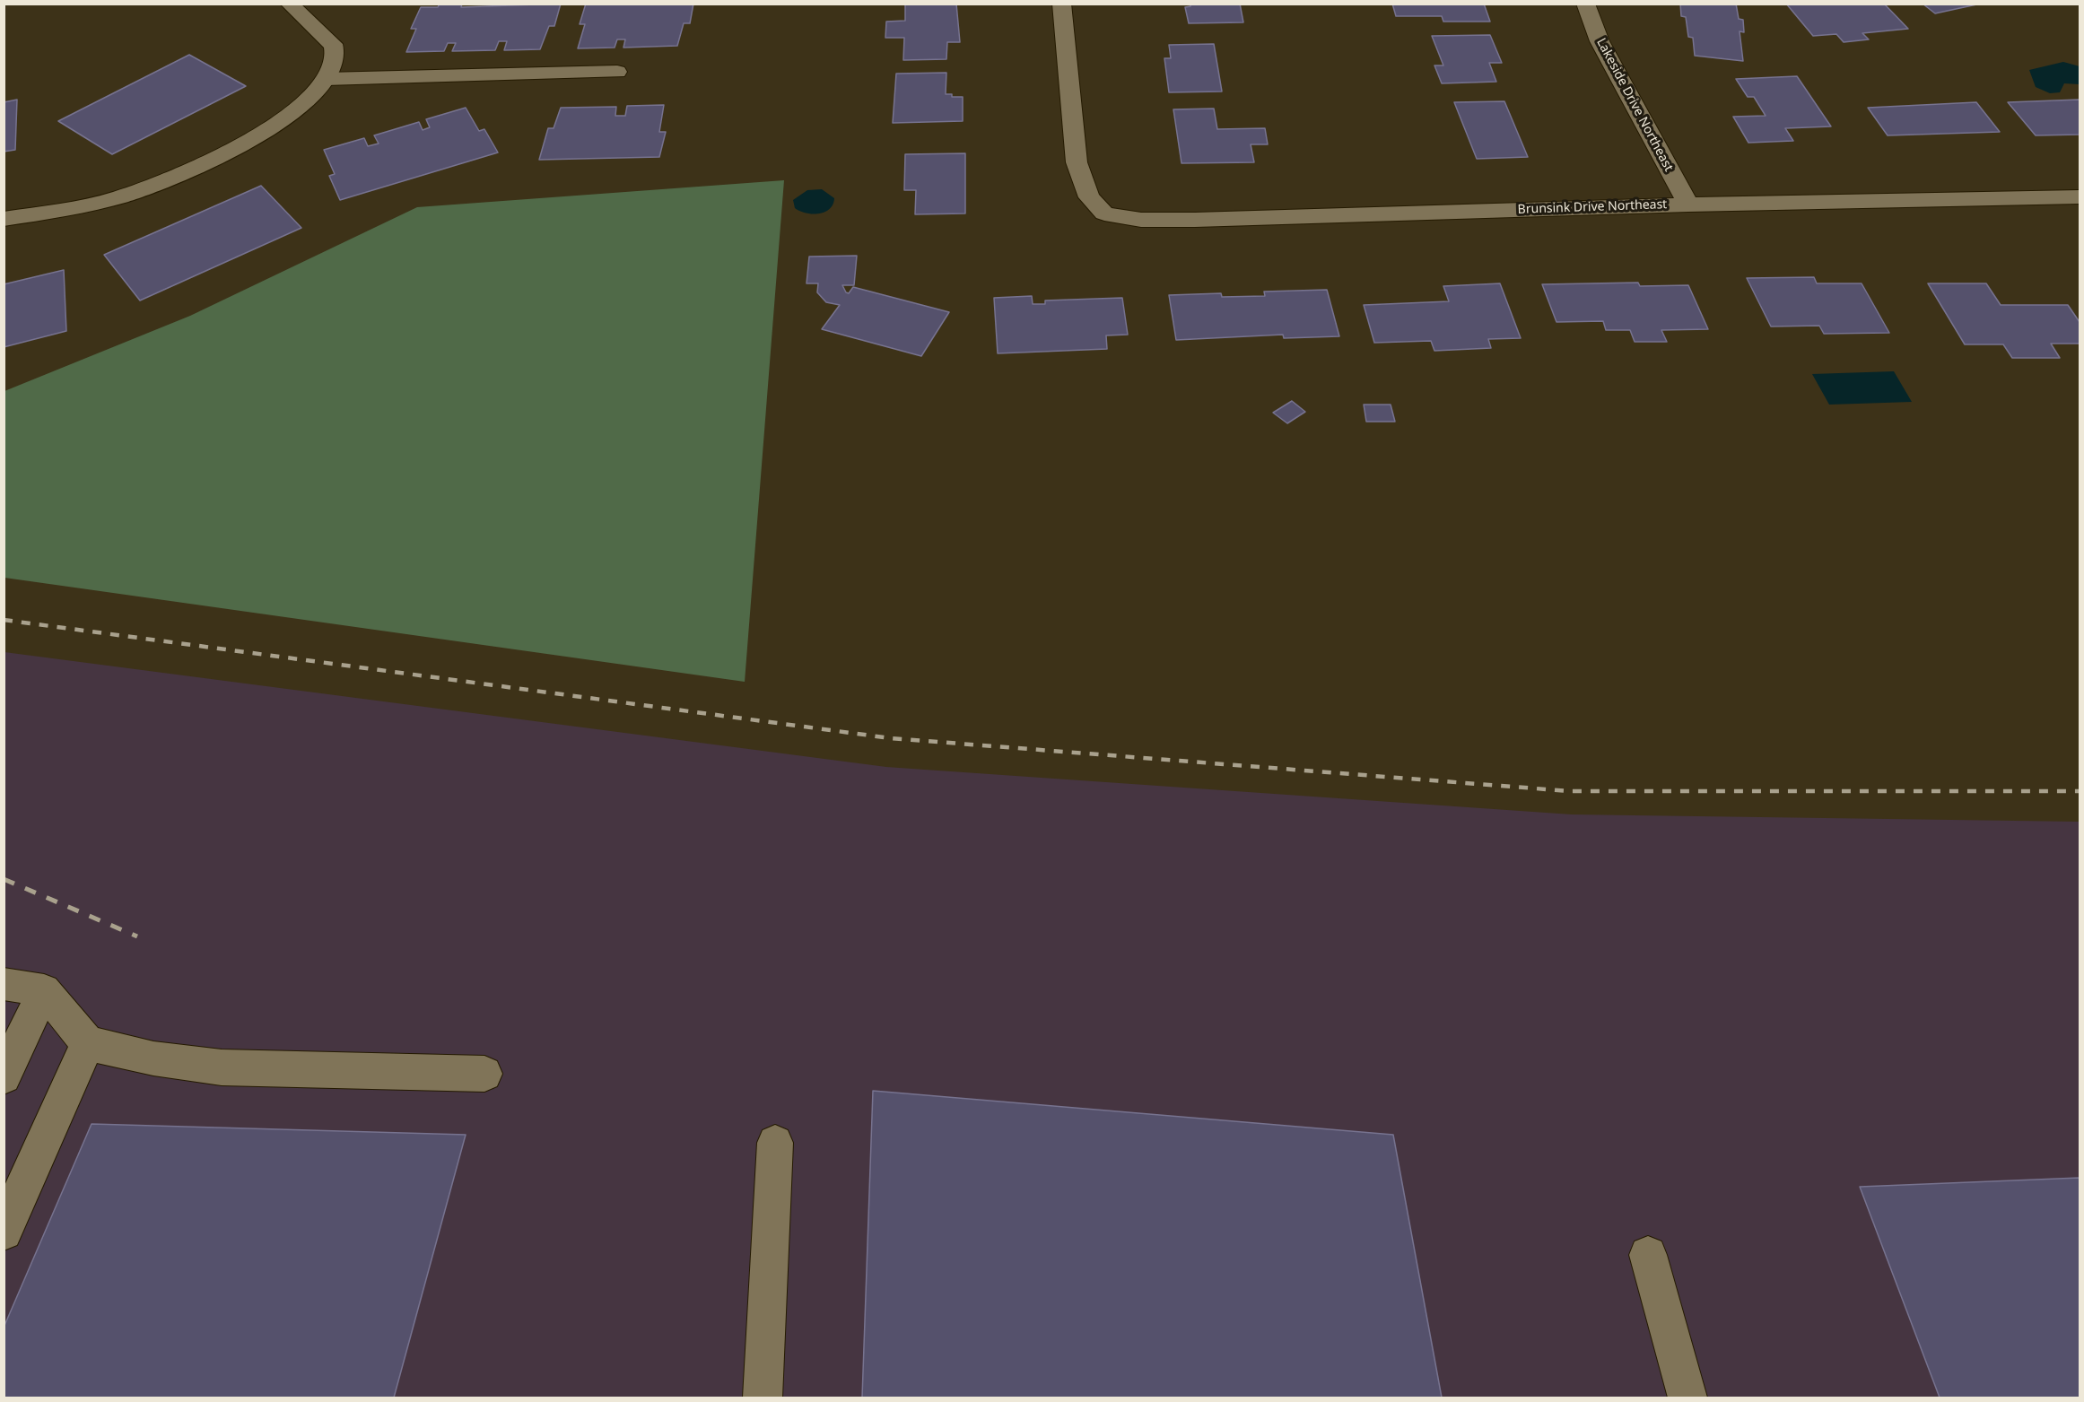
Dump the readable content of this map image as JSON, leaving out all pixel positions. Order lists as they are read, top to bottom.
{
  "streets": {
    "street": ["Lakeside Drive Northeast", "Brunsink Drive Northeast"]
  },
  "crossings": [
    ["Lakeside Drive Northeast", "Brunsink Drive Northeast"]
  ]
}
